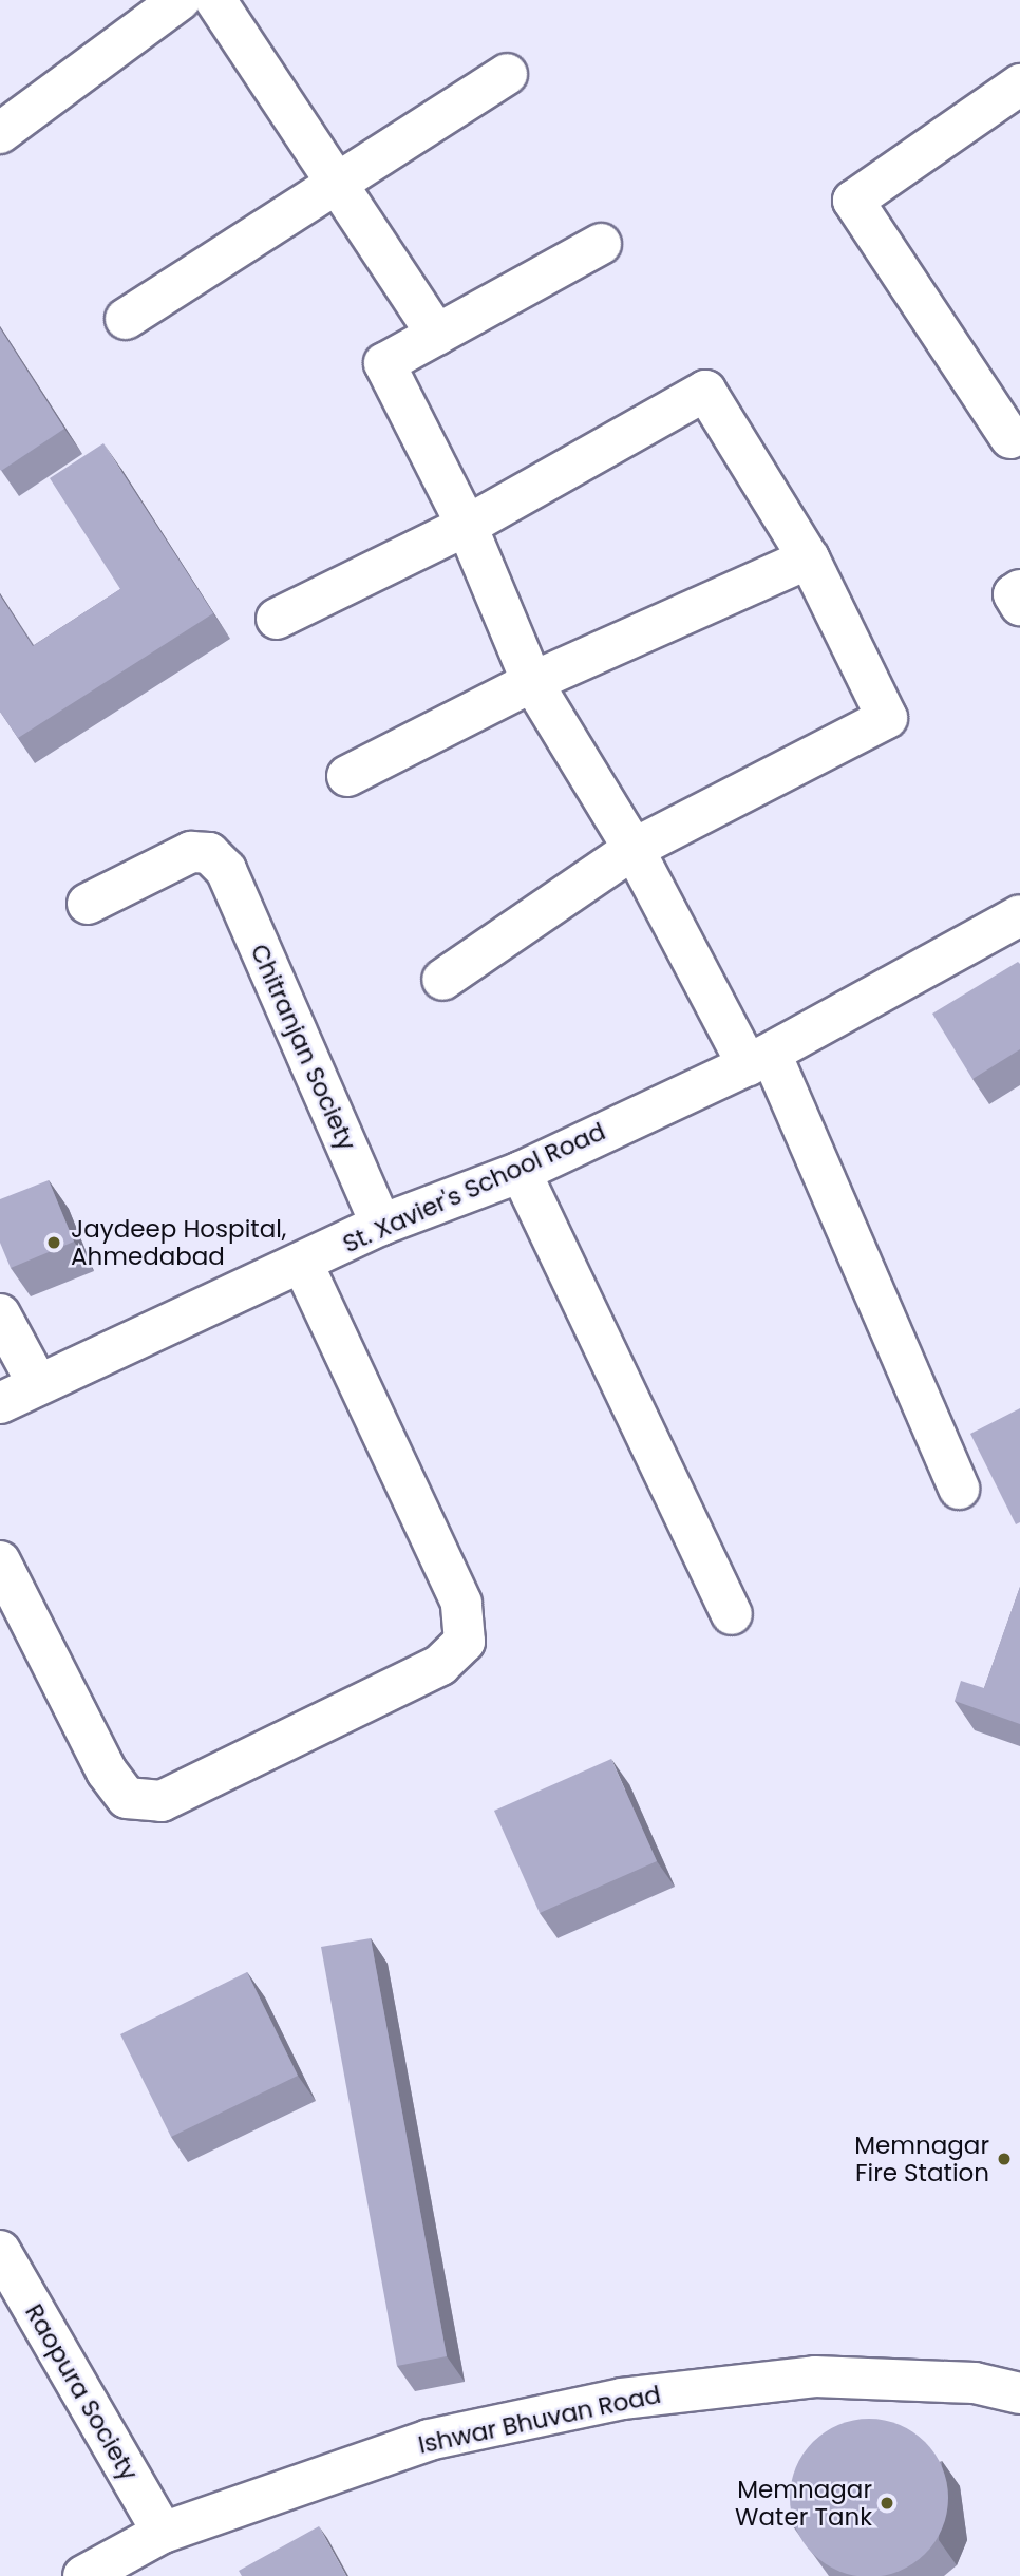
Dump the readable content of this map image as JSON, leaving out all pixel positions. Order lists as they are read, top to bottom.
{
  "streets": {
    "street": [
      "Chitranjan Society",
      "St. Xavier's School Road",
      "Raopura Society",
      "Ishwar Bhuvan Road"
    ]
  },
  "crossings": [
    ["Chitranjan Society", "St. Xavier's School Road"],
    ["Raopura Society", "Ishwar Bhuvan Road"]
  ],
  "places": ["Jaydeep Hospital, Ahmedabad", "Memnagar Fire Station", "Memnagar Water Tank"]
}
